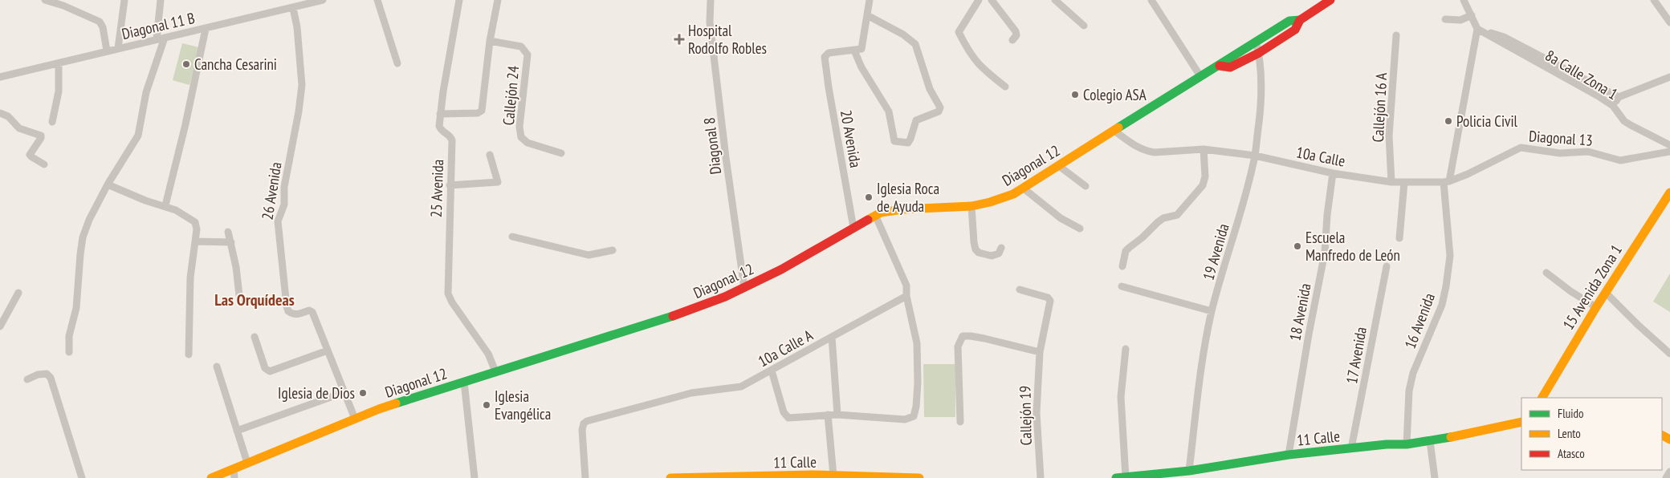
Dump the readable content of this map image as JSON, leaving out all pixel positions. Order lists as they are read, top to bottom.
{
  "streets": {
    "main road": ["Diagonal 12", "15 Avenida Zona 1", "11 Calle"],
    "street": [
      "Diagonal 11 B",
      "8a Calle Zona 1",
      "Callejón 24",
      "Callejón 16 A",
      "Diagonal 13",
      "20 Avenida",
      "Diagonal 8",
      "10a Calle",
      "25 Avenida",
      "26 Avenida",
      "19 Avenida",
      "18 Avenida",
      "16 Avenida",
      "10a Calle A",
      "17 Avenida",
      "Callejón 19"
    ]
  },
  "crossings": [
    ["Diagonal 11 B", "26 Avenida"],
    ["8a Calle Zona 1", "16 Avenida"],
    ["Callejón 24", "25 Avenida"],
    ["Callejón 16 A", "10a Calle"],
    ["Diagonal 13", "10a Calle"],
    ["20 Avenida", "Diagonal 12"],
    ["Diagonal 8", "Diagonal 12"],
    ["10a Calle", "Diagonal 12"],
    ["10a Calle", "19 Avenida"],
    ["10a Calle", "18 Avenida"],
    ["10a Calle", "16 Avenida"],
    ["Diagonal 12", "25 Avenida"],
    ["Diagonal 12", "26 Avenida"],
    ["Diagonal 12", "19 Avenida"],
    ["19 Avenida", "11 Calle"],
    ["18 Avenida", "11 Calle"],
    ["16 Avenida", "11 Calle"],
    ["17 Avenida", "11 Calle"]
  ],
  "districts": ["Las Orquídeas"],
  "places": {
    "health": ["Hospital Rodolfo Robles"],
    "other": [
      "Cancha Cesarini",
      "Colegio ASA",
      "Policia Civil",
      "Iglesia Roca de Ayuda",
      "Escuela Manfredo de León",
      "Iglesia de Dios",
      "Iglesia Evangélica"
    ]
  },
  "legend": ["Fluido", "Lento", "Atasco"]
}
